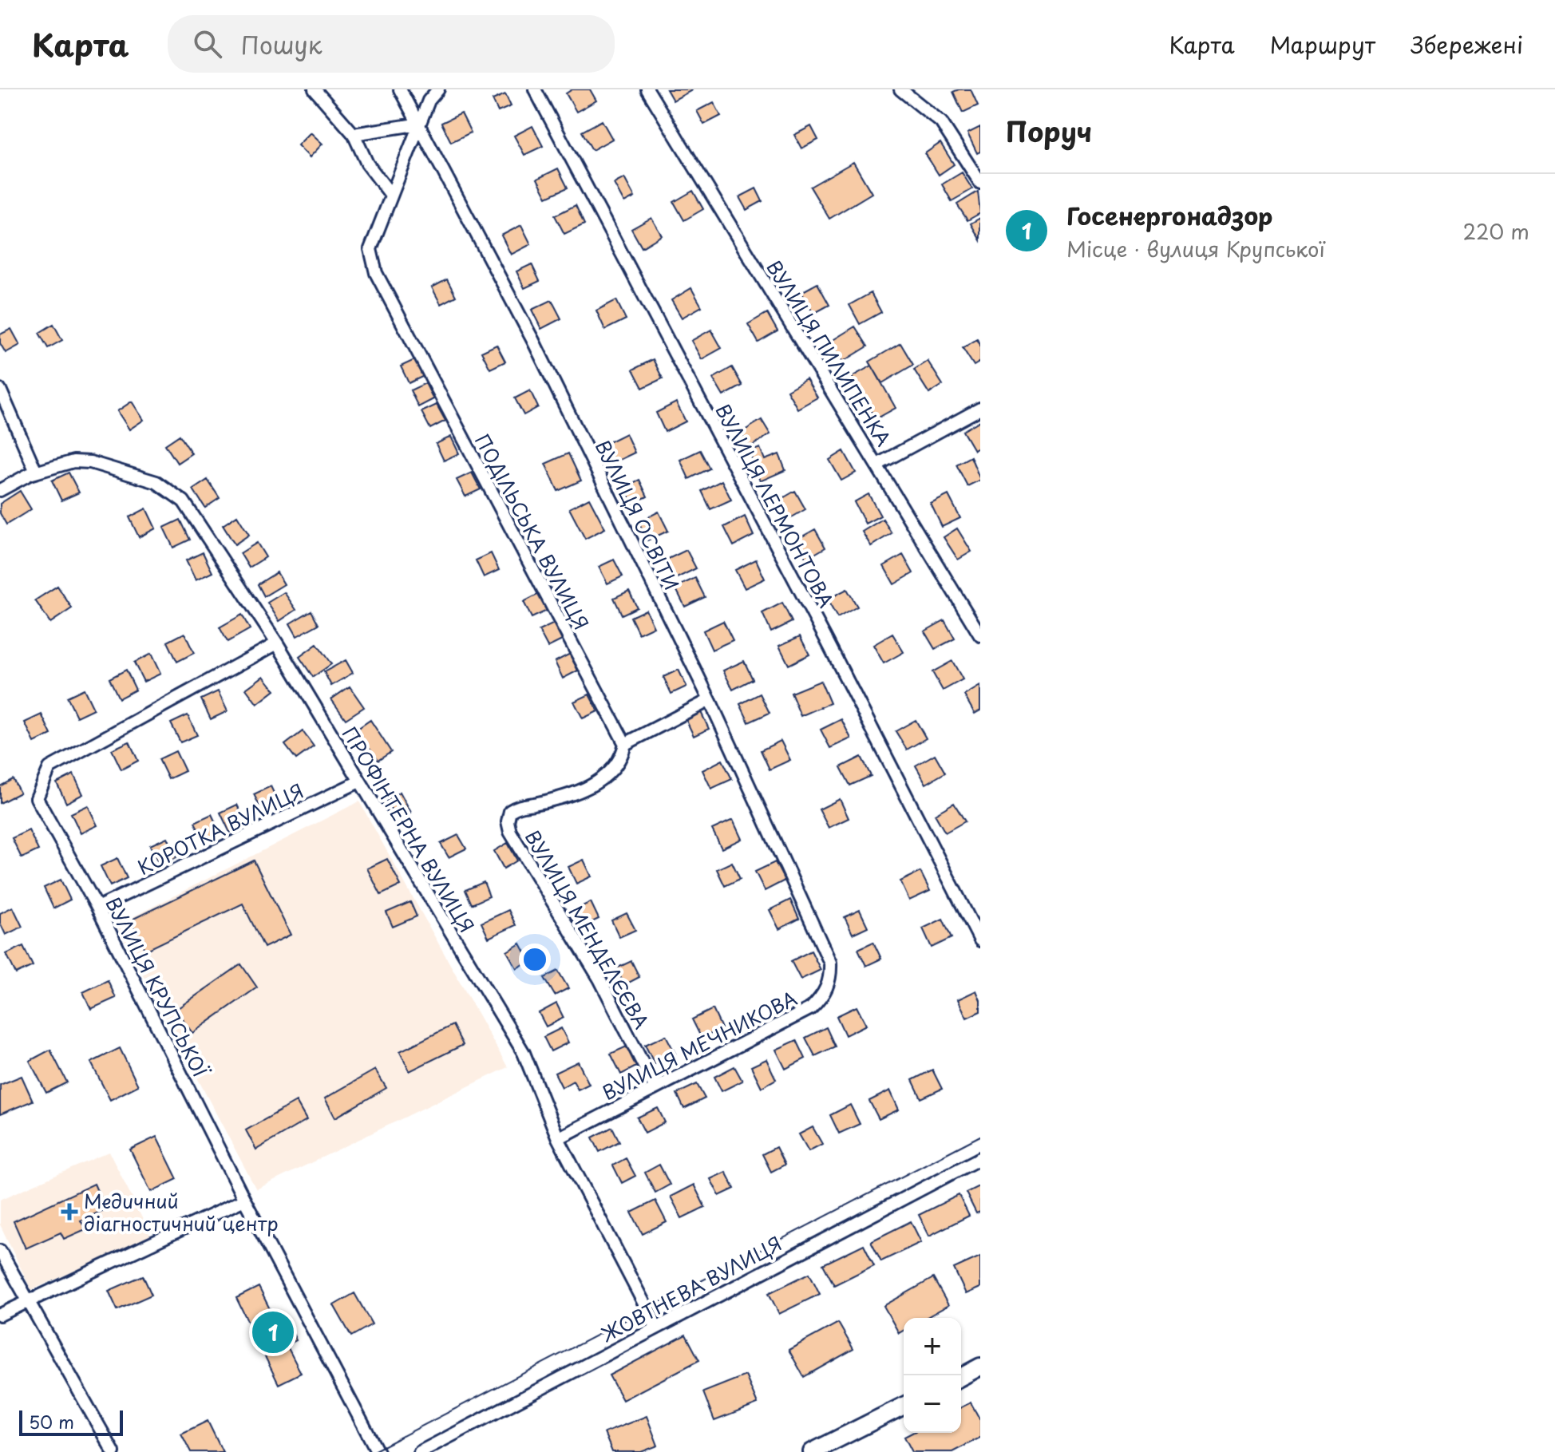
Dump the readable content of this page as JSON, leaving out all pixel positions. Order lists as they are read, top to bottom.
{
  "streets": {
    "street": [
      "ВУЛИЦЯ ПИЛИПЕНКА",
      "ВУЛИЦЯ ЛЕРМОНТОВА",
      "ВУЛИЦЯ ОСВІТИ",
      "ПОДІЛЬСЬКА ВУЛИЦЯ",
      "КОРОТКА ВУЛИЦЯ",
      "ПРОФІНТЕРНА ВУЛИЦЯ",
      "ВУЛИЦЯ МЕНДЕЛЄЄВА",
      "ВУЛИЦЯ КРУПСЬКОЇ",
      "ВУЛИЦЯ МЕЧНИКОВА",
      "ЖОВТНЕВА ВУЛИЦЯ"
    ]
  },
  "crossings": [
    ["ВУЛИЦЯ ОСВІТИ", "ВУЛИЦЯ МЕЧНИКОВА"],
    ["ПОДІЛЬСЬКА ВУЛИЦЯ", "ВУЛИЦЯ МЕНДЕЛЄЄВА"],
    ["КОРОТКА ВУЛИЦЯ", "ПРОФІНТЕРНА ВУЛИЦЯ"],
    ["КОРОТКА ВУЛИЦЯ", "ВУЛИЦЯ КРУПСЬКОЇ"],
    ["ПРОФІНТЕРНА ВУЛИЦЯ", "ВУЛИЦЯ КРУПСЬКОЇ"],
    ["ПРОФІНТЕРНА ВУЛИЦЯ", "ВУЛИЦЯ МЕЧНИКОВА"],
    ["ПРОФІНТЕРНА ВУЛИЦЯ", "ЖОВТНЕВА ВУЛИЦЯ"],
    ["ВУЛИЦЯ МЕНДЕЛЄЄВА", "ВУЛИЦЯ МЕЧНИКОВА"]
  ],
  "places": {
    "health": ["Медичний діагностичний центр"]
  },
  "scale_bar": "50 m",
  "page": {
    "header": "Карта",
    "search": "Пошук",
    "nav": ["Карта", "Маршрут", "Збережені"],
    "heading": "Поруч",
    "list": [
      {
        "mark": "1",
        "name": "Госенергонадзор",
        "note": "Місце · вулиця Крупської",
        "value": "220 m"
      }
    ],
    "pins": "1",
    "map_buttons": ["+", "−"],
    "scale": "50 m"
  }
}
